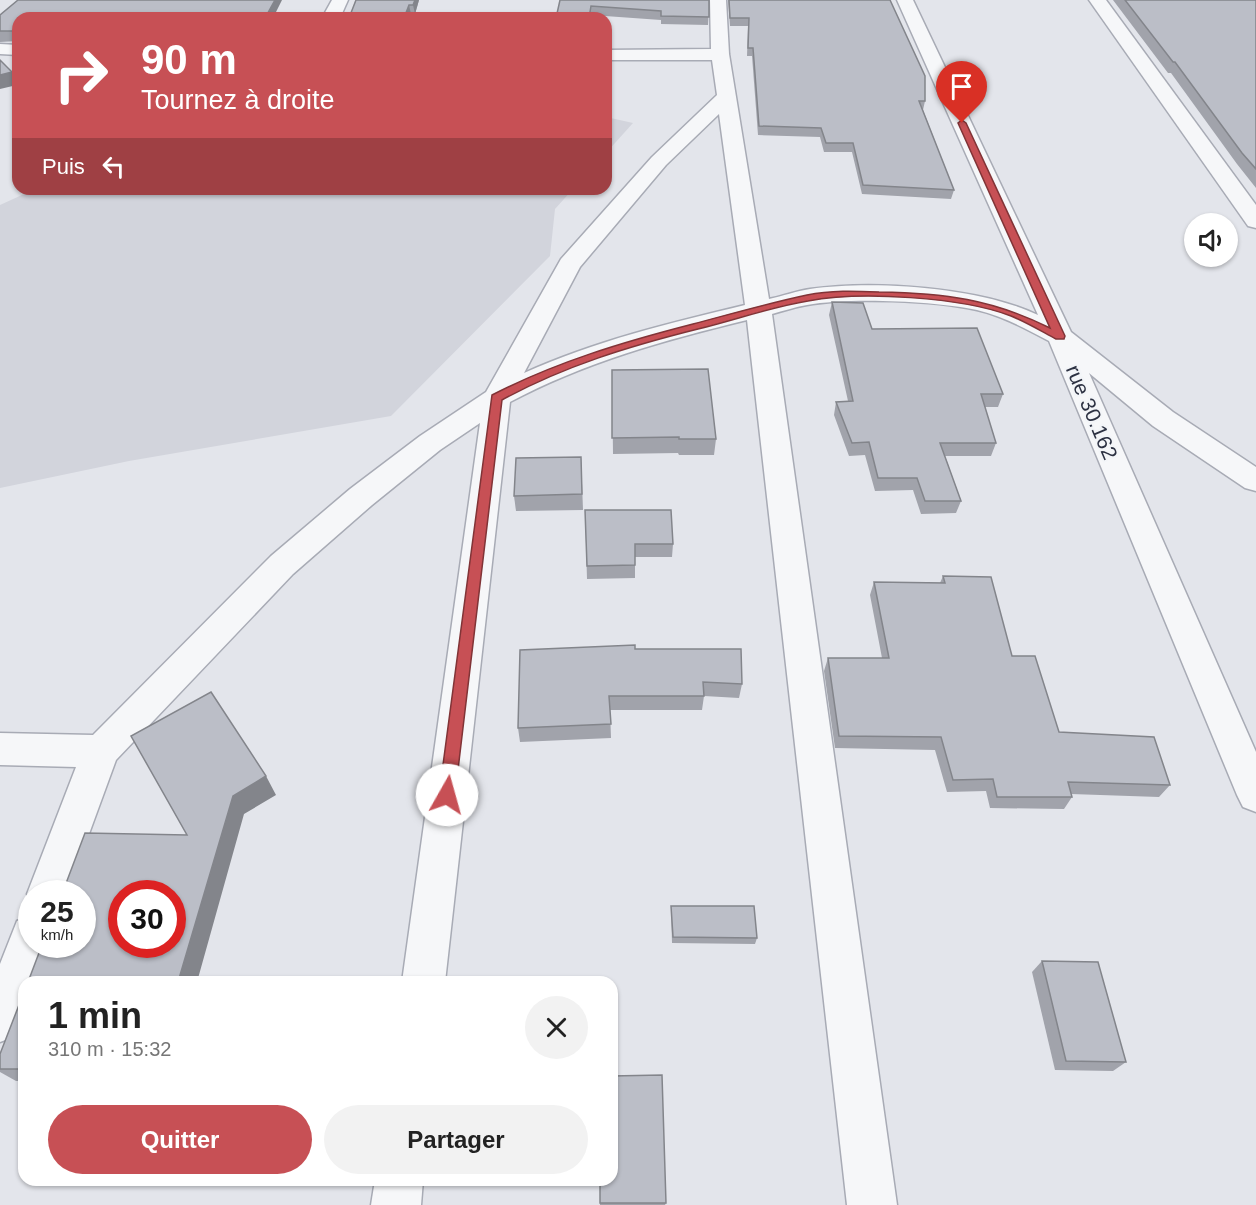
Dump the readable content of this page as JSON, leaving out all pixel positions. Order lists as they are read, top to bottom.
{
  "streets": {
    "street": ["rue 30.162"]
  },
  "page": {
    "turn": ["90 m", "Tournez à droite"],
    "then": "Puis",
    "speed": "25 km/h",
    "limit": "30",
    "heading": ["1 min", "310 m · 15:32"],
    "buttons": ["Quitter", "Partager"]
  }
}
